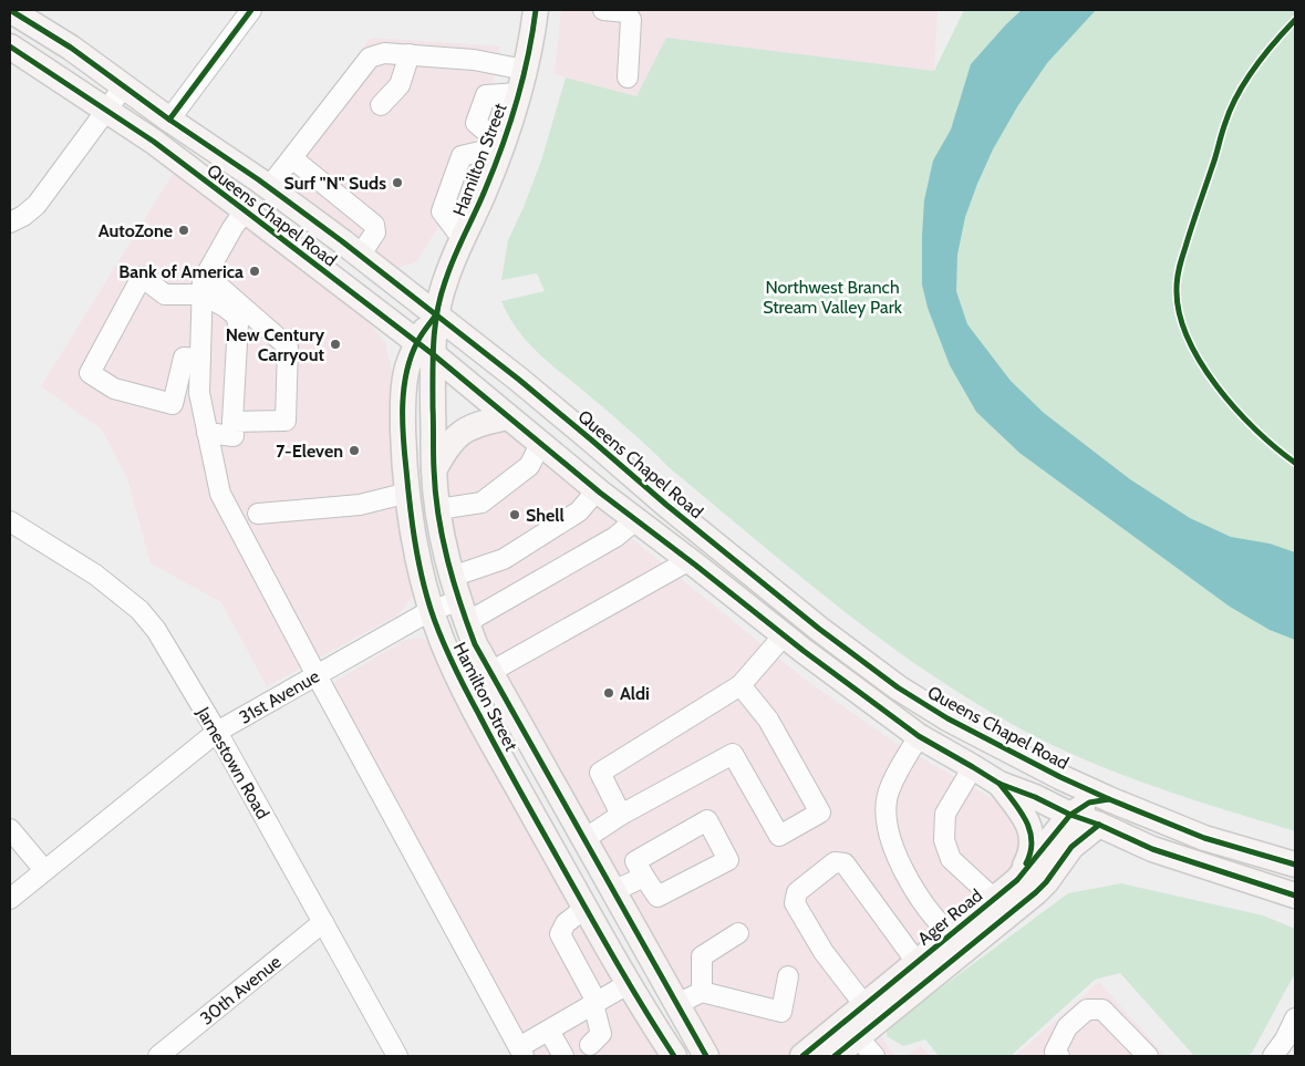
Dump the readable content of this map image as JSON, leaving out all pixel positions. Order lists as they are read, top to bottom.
{
  "streets": {
    "main road": ["Hamilton Street", "Queens Chapel Road", "Ager Road"],
    "street": ["31st Avenue", "Jamestown Road", "30th Avenue"]
  },
  "crossings": [
    ["Hamilton Street", "Queens Chapel Road"],
    ["Hamilton Street", "31st Avenue"],
    ["Queens Chapel Road", "31st Avenue"],
    ["Queens Chapel Road", "Ager Road"],
    ["31st Avenue", "Jamestown Road"],
    ["Jamestown Road", "30th Avenue"]
  ],
  "parks": ["Northwest Branch Stream Valley Park"],
  "places": [
    "Surf \"N\" Suds",
    "AutoZone",
    "Bank of America",
    "New Century Carryout",
    "7-Eleven",
    "Shell",
    "Aldi"
  ]
}
